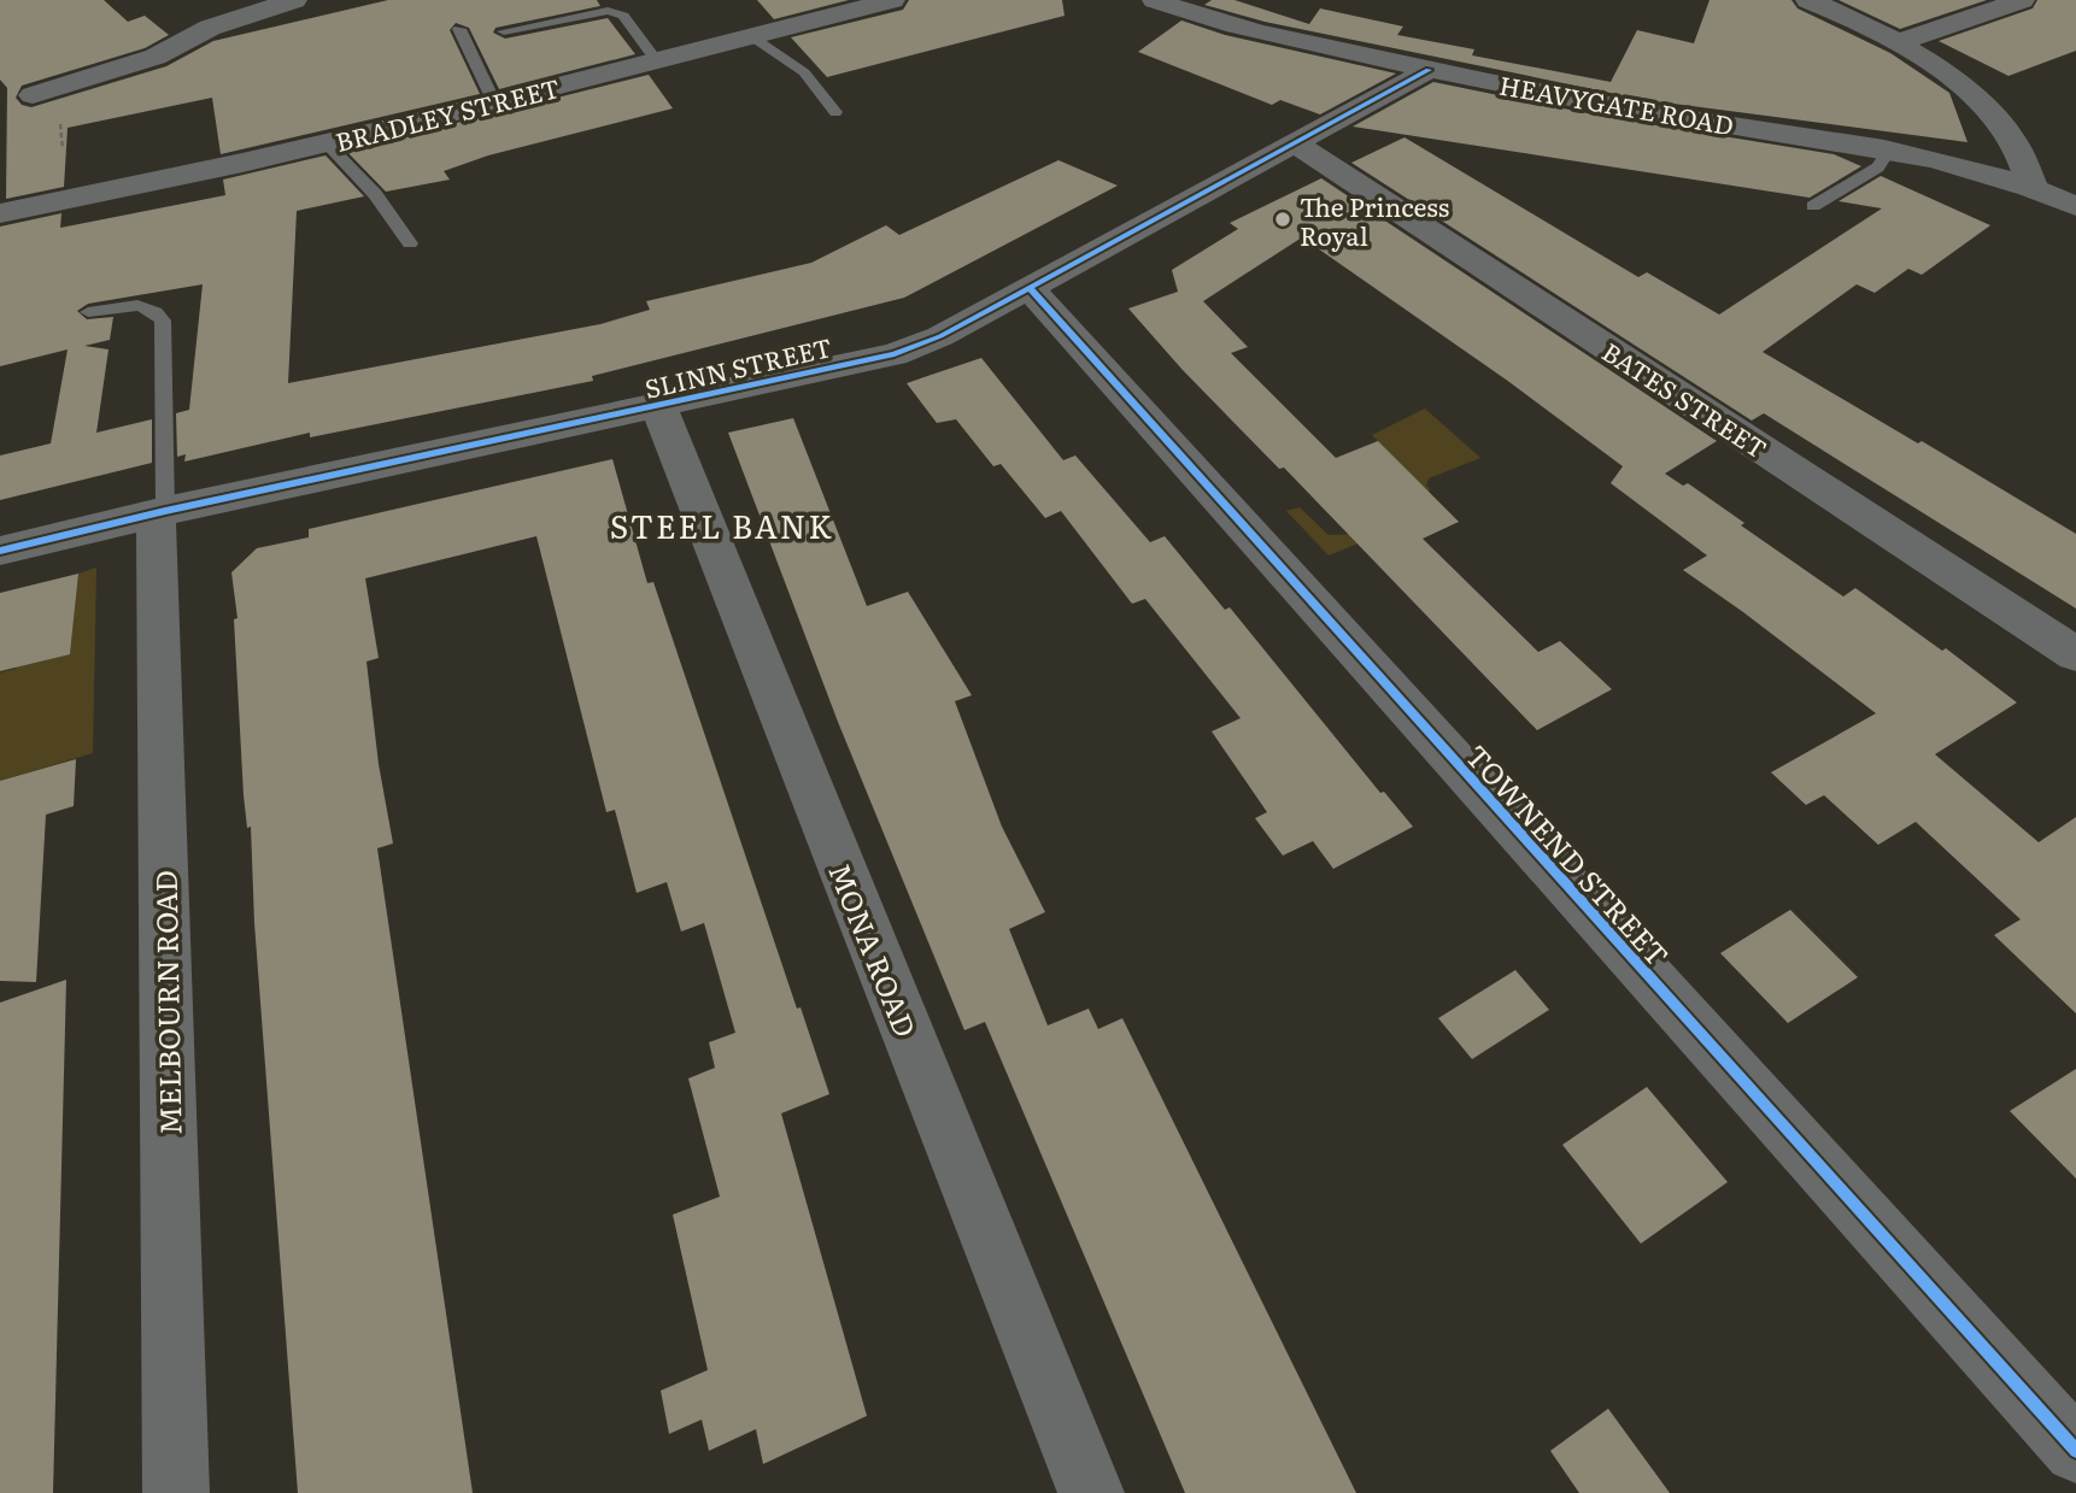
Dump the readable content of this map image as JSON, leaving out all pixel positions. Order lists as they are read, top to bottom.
{
  "streets": {
    "street": [
      "HEAVYGATE ROAD",
      "BRADLEY STREET",
      "SLINN STREET",
      "BATES STREET",
      "TOWNEND STREET",
      "MONA ROAD",
      "MELBOURN ROAD"
    ]
  },
  "crossings": [
    ["HEAVYGATE ROAD", "SLINN STREET"],
    ["SLINN STREET", "BATES STREET"],
    ["SLINN STREET", "TOWNEND STREET"],
    ["SLINN STREET", "MONA ROAD"],
    ["SLINN STREET", "MELBOURN ROAD"]
  ],
  "districts": ["STEEL BANK"],
  "places": ["The Princess Royal"]
}
